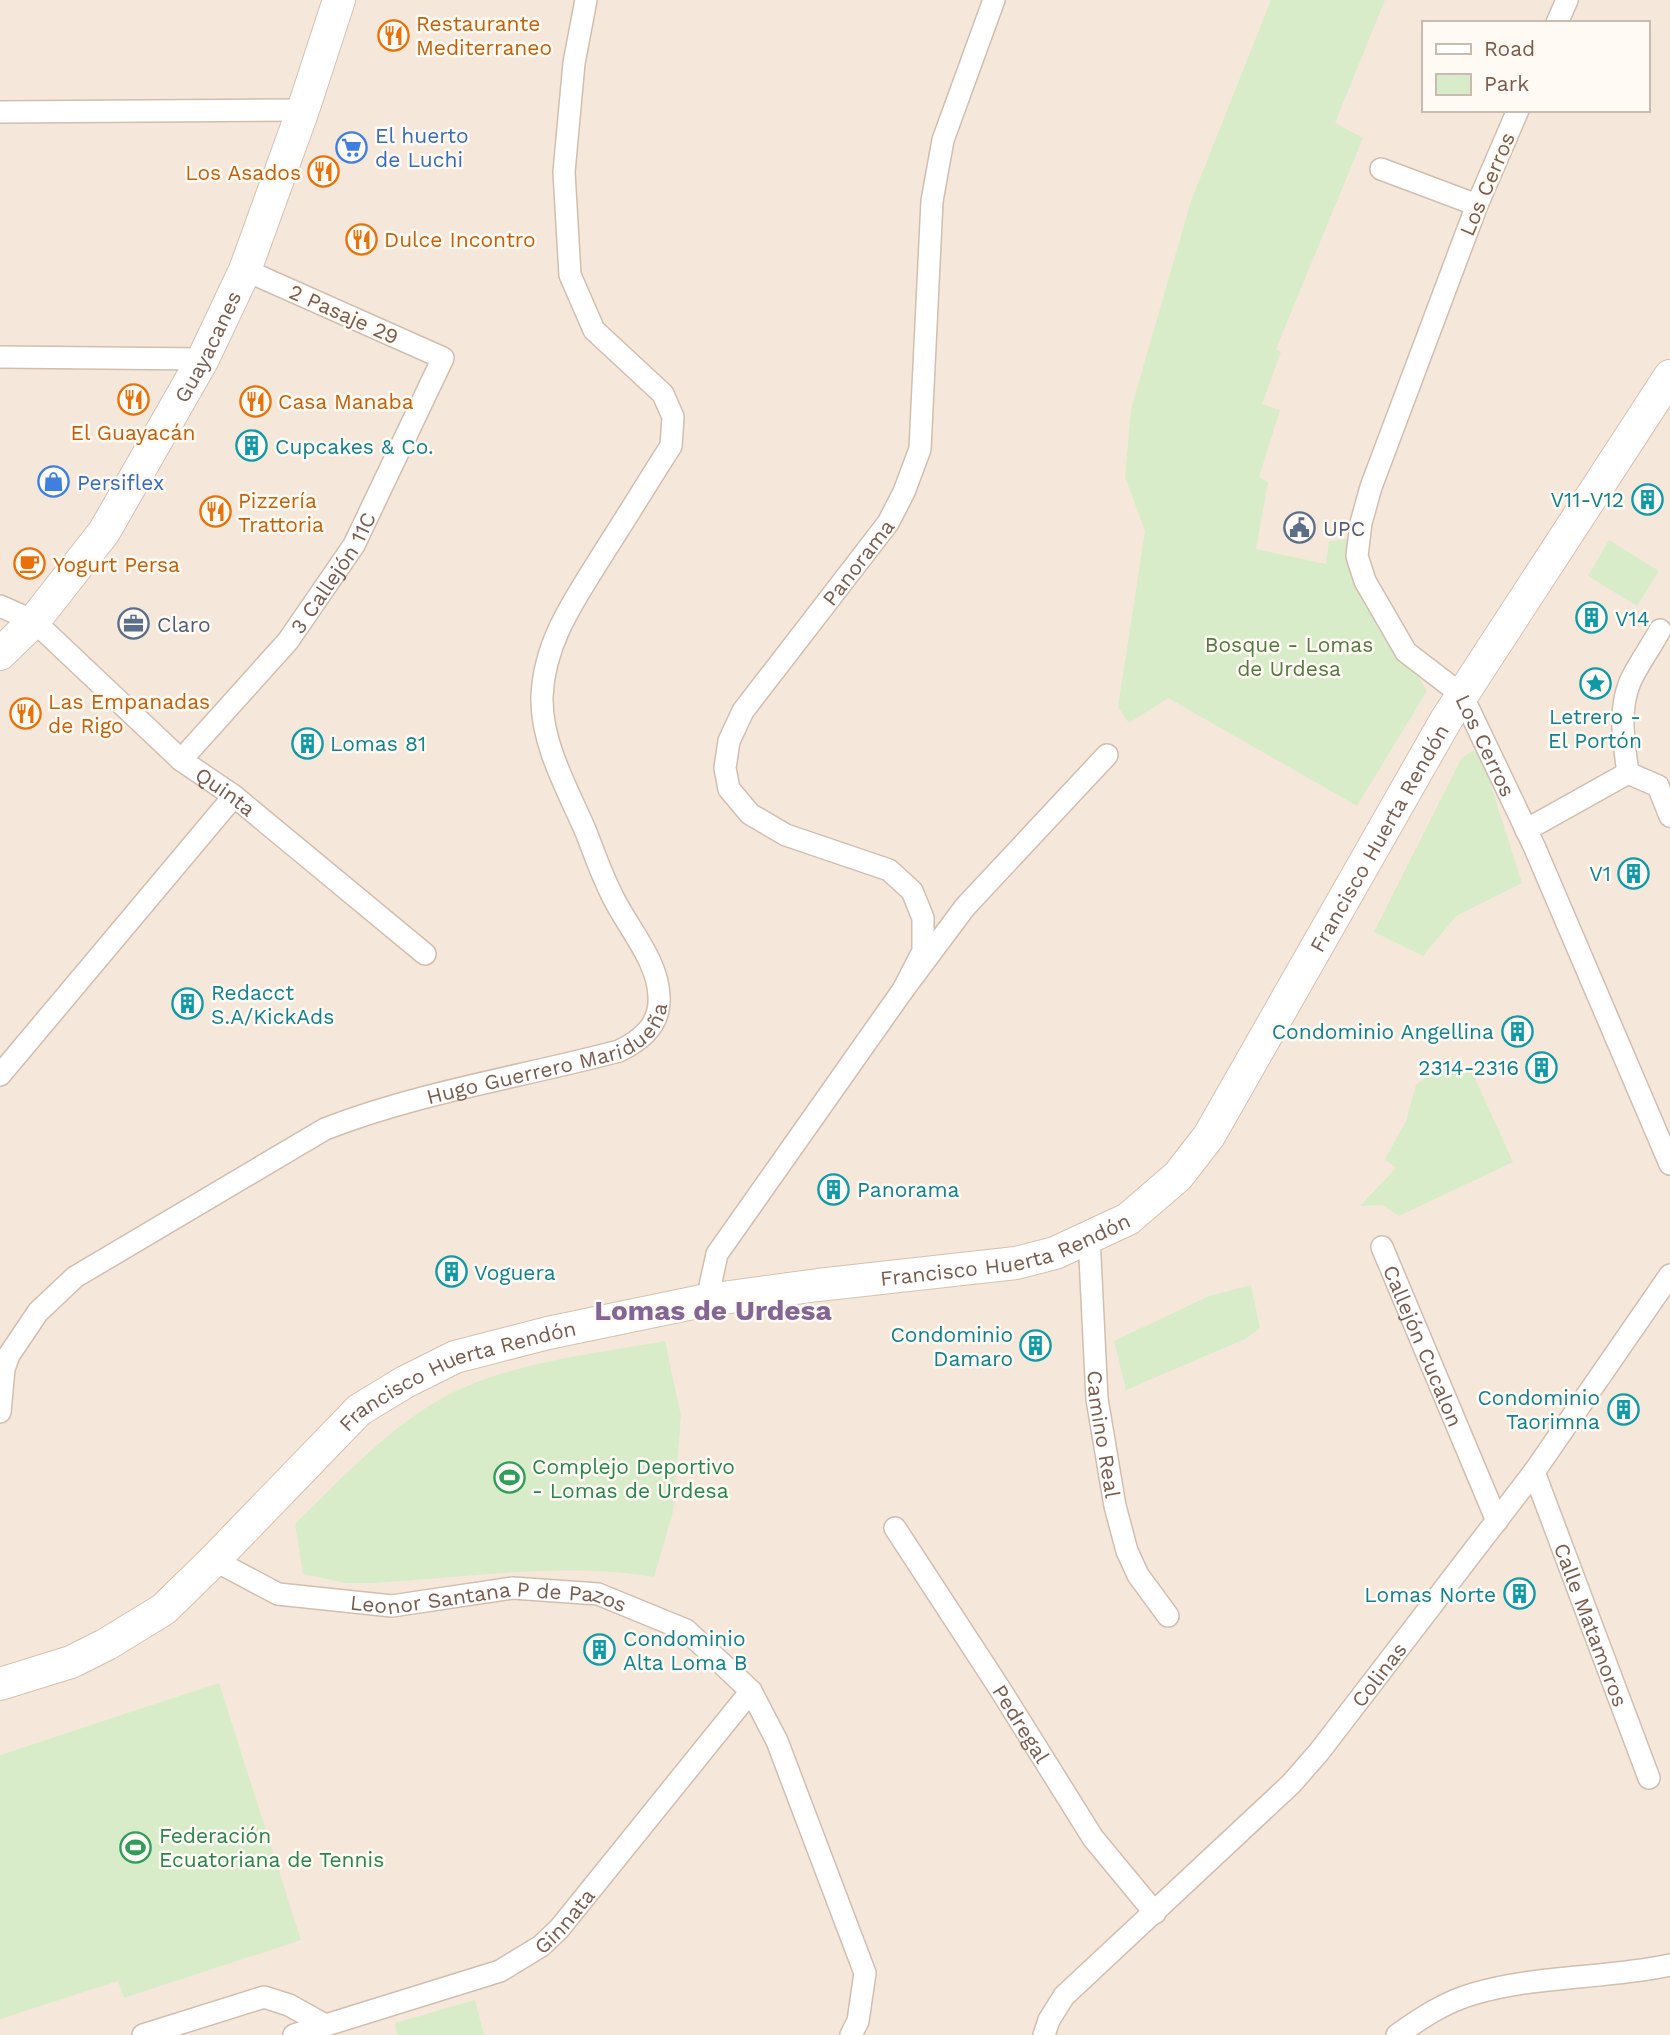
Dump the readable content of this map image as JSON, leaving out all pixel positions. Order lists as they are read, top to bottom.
{
  "streets": {
    "street": [
      "Los Cerros",
      "2 Pasaje 29",
      "Guayacanes",
      "Panorama",
      "3 Callejón 11C",
      "Quinta",
      "Francisco Huerta Rendón",
      "Hugo Guerrero Maridueña",
      "Callejón Cucalon",
      "Camino Real",
      "Leonor Santana P de Pazos",
      "Calle Matamoros",
      "Colinas",
      "Pedregal",
      "Ginnata"
    ]
  },
  "crossings": [
    ["Los Cerros", "Francisco Huerta Rendón"],
    ["2 Pasaje 29", "Guayacanes"],
    ["2 Pasaje 29", "3 Callejón 11C"],
    ["Guayacanes", "Quinta"],
    ["Panorama", "Francisco Huerta Rendón"],
    ["3 Callejón 11C", "Quinta"],
    ["Francisco Huerta Rendón", "Camino Real"],
    ["Francisco Huerta Rendón", "Leonor Santana P de Pazos"],
    ["Callejón Cucalon", "Colinas"],
    ["Leonor Santana P de Pazos", "Ginnata"],
    ["Calle Matamoros", "Colinas"],
    ["Colinas", "Pedregal"]
  ],
  "districts": ["Lomas de Urdesa"],
  "parks": ["Bosque - Lomas de Urdesa"],
  "places": {
    "restaurant": [
      "Restaurante Mediterraneo",
      "Los Asados",
      "Dulce Incontro",
      "El Guayacán",
      "Casa Manaba",
      "Pizzería Trattoria",
      "Las Empanadas de Rigo"
    ],
    "supermarket": ["El huerto de Luchi"],
    "building": [
      "Cupcakes & Co.",
      "V11-V12",
      "V14",
      "Lomas 81",
      "V1",
      "Redacct S.A/KickAds",
      "Condominio Angellina",
      "2314-2316",
      "Panorama",
      "Voguera",
      "Condominio Damaro",
      "Condominio Taorimna",
      "Lomas Norte",
      "Condominio Alta Loma B"
    ],
    "shop": ["Persiflex"],
    "public building": ["UPC"],
    "cafe": ["Yogurt Persa"],
    "office": ["Claro"],
    "place": ["Letrero - El Portón"],
    "sports": ["Complejo Deportivo - Lomas de Urdesa", "Federación Ecuatoriana de Tennis"]
  },
  "legend": ["Road", "Park"]
}
